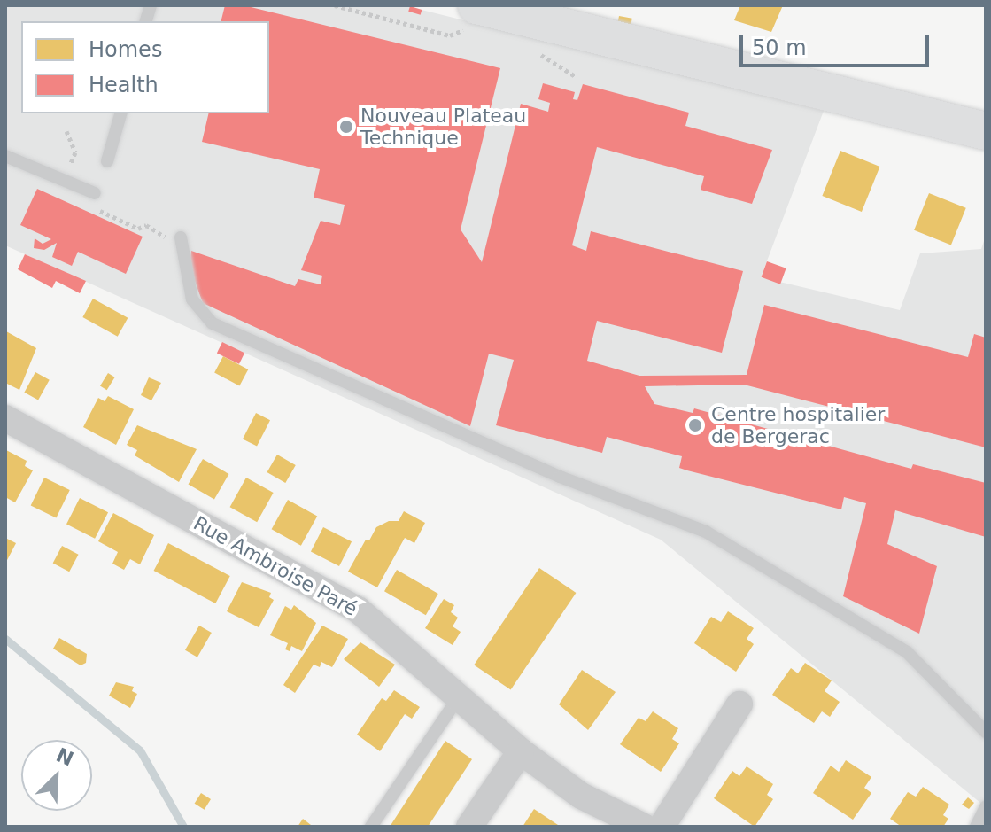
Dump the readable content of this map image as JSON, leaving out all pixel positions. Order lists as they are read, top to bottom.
{
  "streets": {
    "street": ["Rue Ambroise Paré"]
  },
  "places": ["Nouveau Plateau Technique", "Centre hospitalier de Bergerac"],
  "legend": ["Homes", "Health"],
  "scale_bar": "50 m",
  "north": "top right"
}
